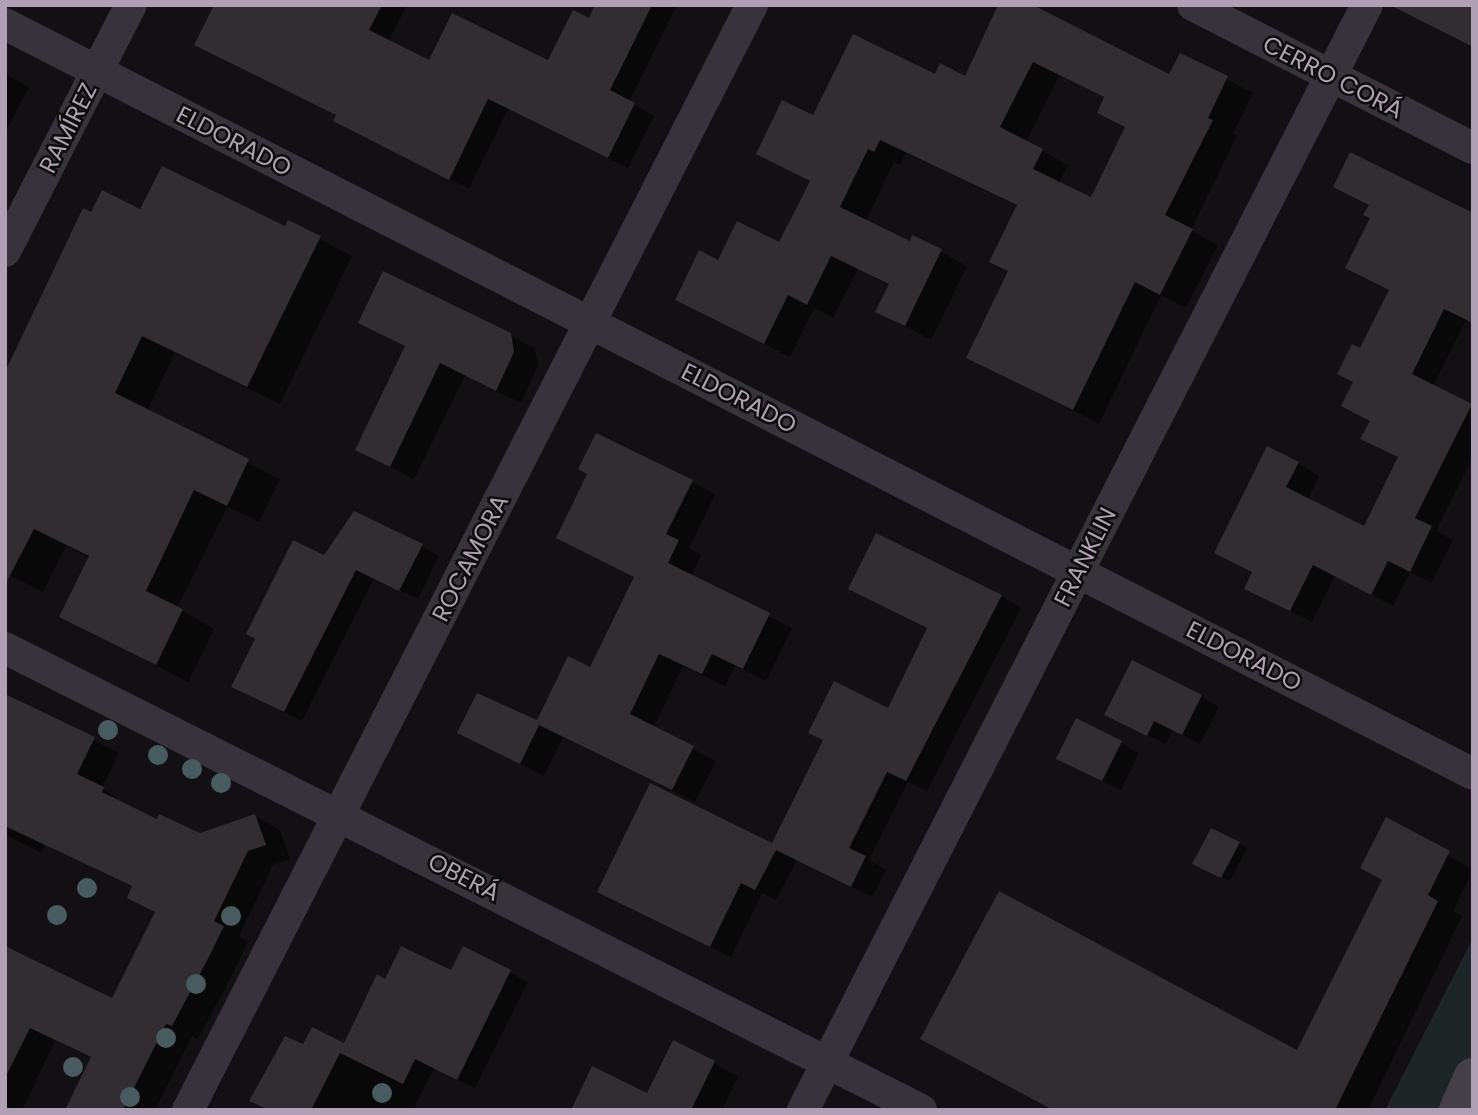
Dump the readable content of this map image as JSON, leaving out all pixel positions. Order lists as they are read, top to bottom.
{
  "streets": {
    "street": [
      "CERRO CORÁ",
      "RAMÍREZ",
      "ELDORADO",
      "FRANKLIN",
      "ROCAMORA",
      "OBERÁ"
    ]
  },
  "crossings": [
    ["CERRO CORÁ", "FRANKLIN"],
    ["RAMÍREZ", "ELDORADO"],
    ["ELDORADO", "FRANKLIN"],
    ["ELDORADO", "ROCAMORA"],
    ["FRANKLIN", "OBERÁ"],
    ["ROCAMORA", "OBERÁ"]
  ]
}
